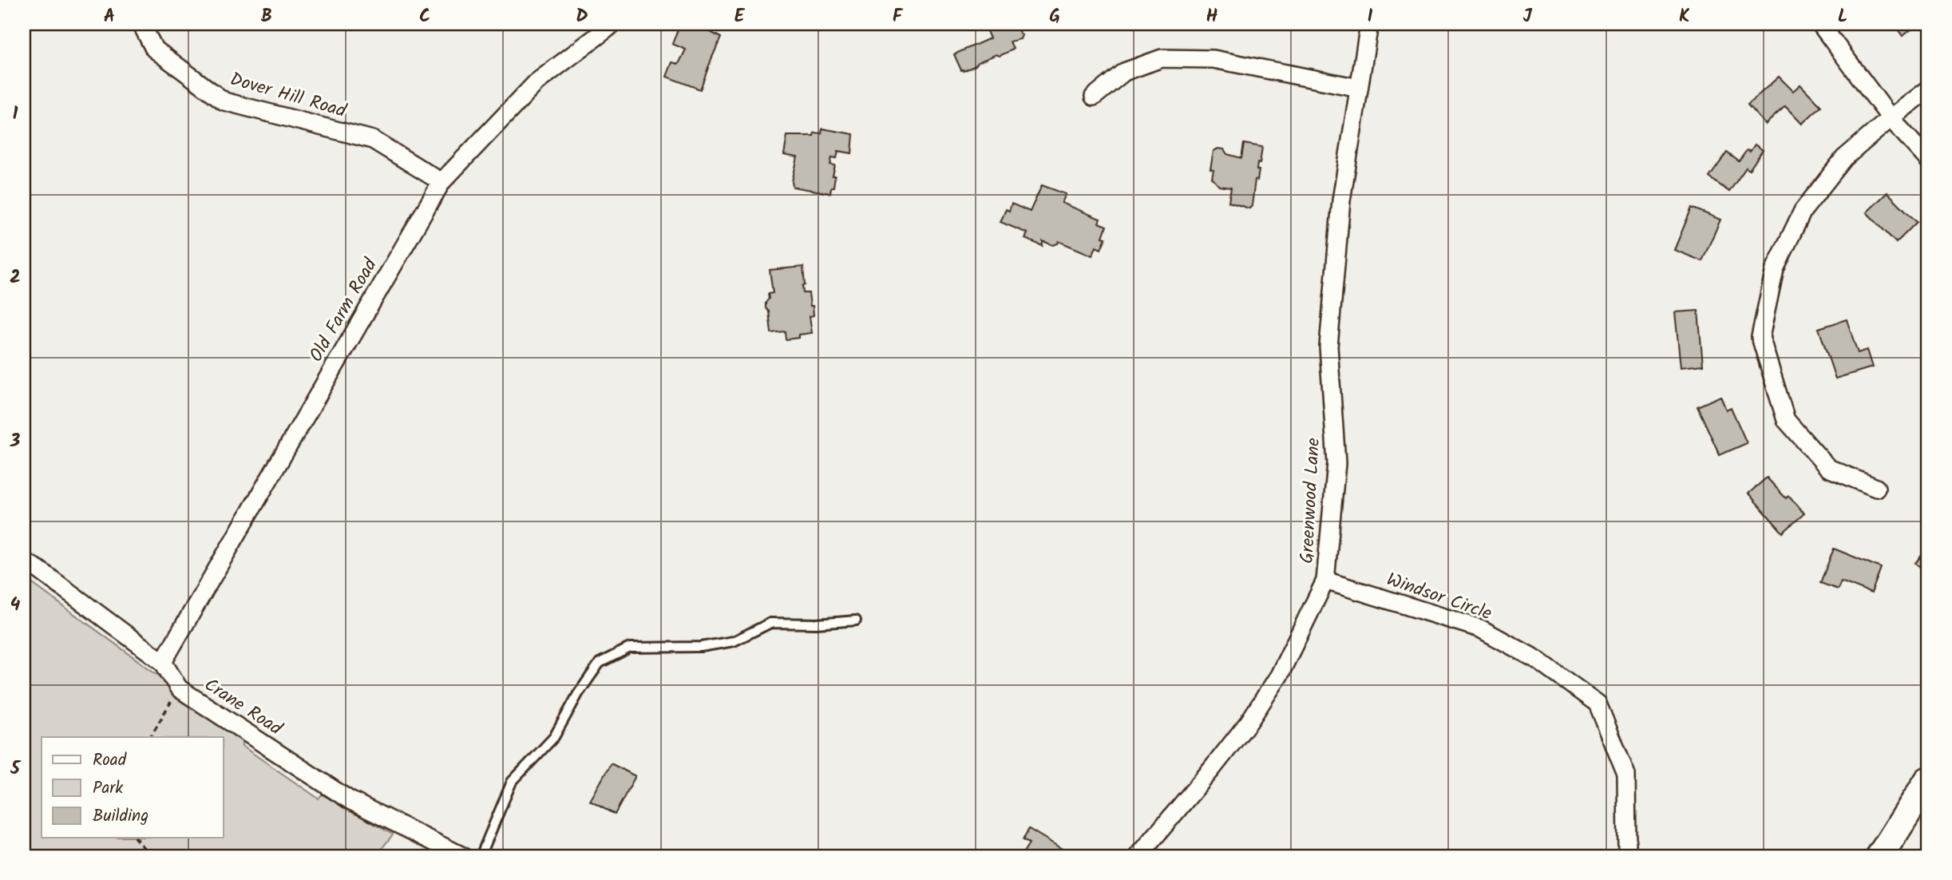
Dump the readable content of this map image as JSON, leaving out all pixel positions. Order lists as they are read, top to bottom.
{
  "streets": {
    "street": [
      "Dover Hill Road",
      "Old Farm Road",
      "Greenwood Lane",
      "Windsor Circle",
      "Crane Road"
    ]
  },
  "crossings": [
    ["Dover Hill Road", "Old Farm Road"],
    ["Old Farm Road", "Crane Road"],
    ["Greenwood Lane", "Windsor Circle"]
  ],
  "legend": ["Road", "Park", "Building"],
  "grid": {
    "columns": [
      "A",
      "B",
      "C",
      "D",
      "E",
      "F",
      "G",
      "H",
      "I",
      "J",
      "K",
      "L"
    ],
    "rows": [
      "1",
      "2",
      "3",
      "4",
      "5"
    ]
  }
}
